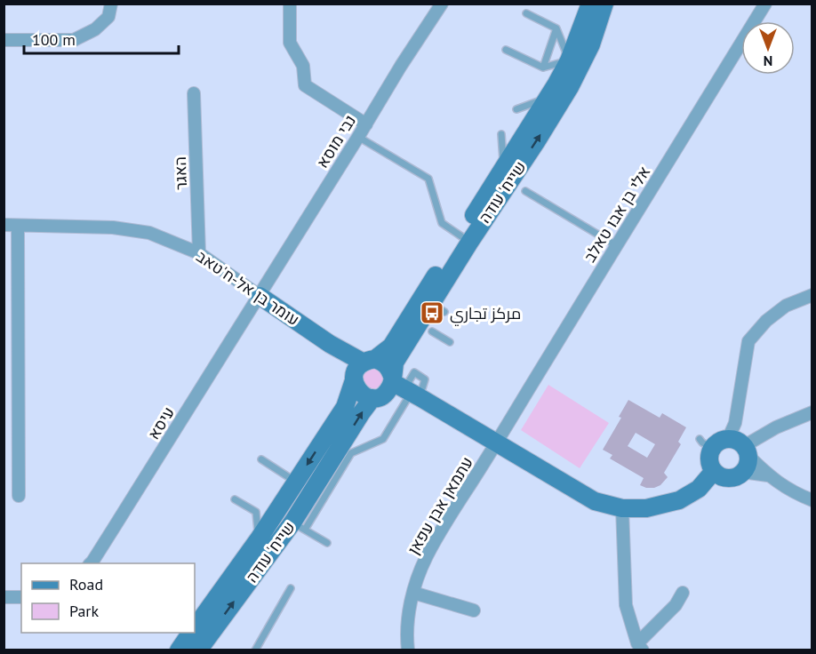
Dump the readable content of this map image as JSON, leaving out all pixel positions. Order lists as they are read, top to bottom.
{
  "streets": {
    "main road": ["שייח' עודה", "עומר בן אל-ח'טאב"],
    "street": [
      "נבי מוסא",
      "האגר",
      "אלי בן אבו טאלב",
      "עיסא",
      "עתמאן אבן עפאן"
    ]
  },
  "crossings": [
    ["נבי מוסא", "עומר בן אל-ח'טאב"],
    ["נבי מוסא", "עיסא"],
    ["האגר", "עומר בן אל-ח'טאב"],
    ["שייח' עודה", "עומר בן אל-ח'טאב"],
    ["אלי בן אבו טאלב", "עתמאן אבן עפאן"],
    ["עומר בן אל-ח'טאב", "עיסא"]
  ],
  "places": {
    "bus stop": ["مركز تجاري"]
  },
  "legend": ["Road", "Park"],
  "scale_bar": "100 m",
  "north": "bottom"
}
